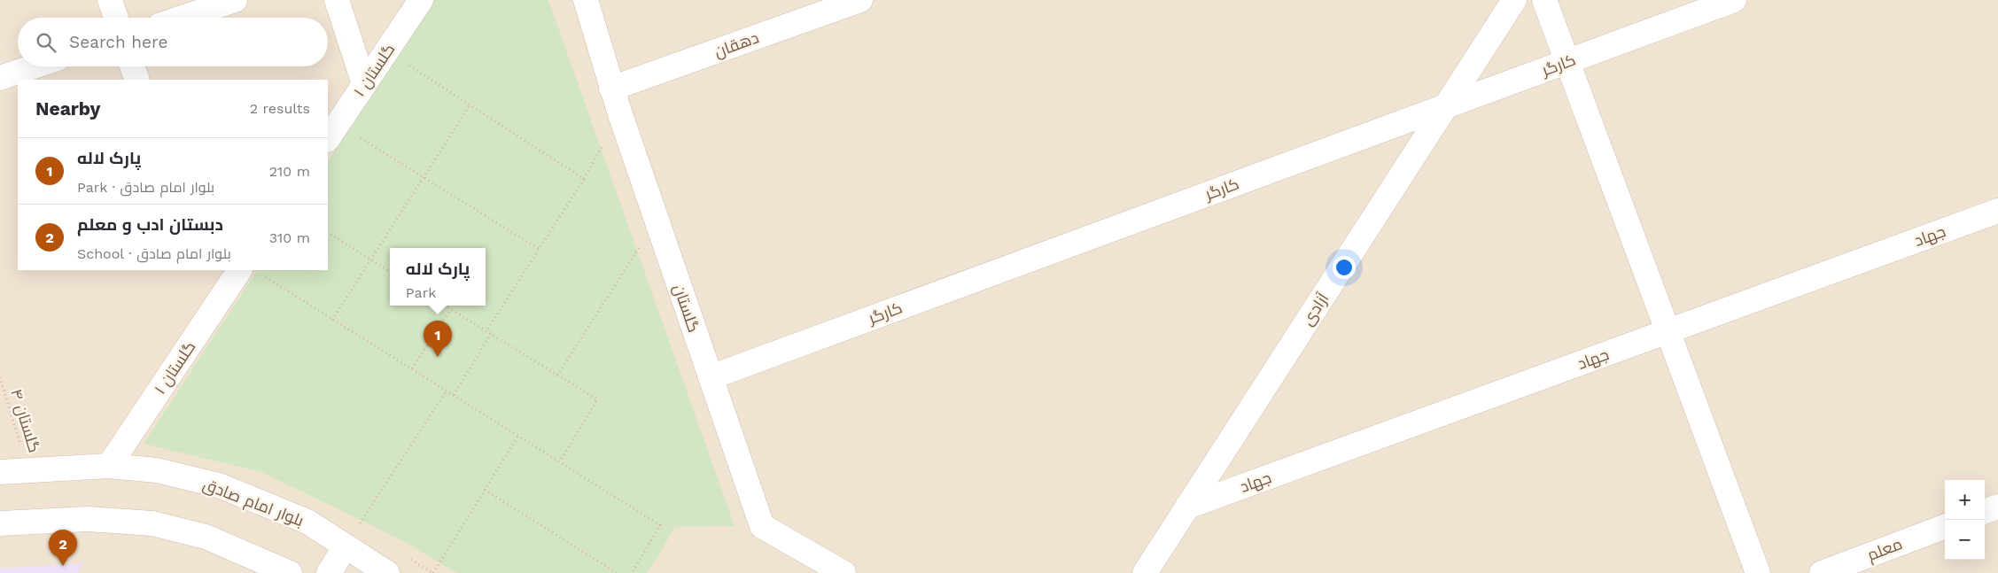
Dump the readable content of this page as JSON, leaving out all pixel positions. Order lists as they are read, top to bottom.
{
  "streets": {
    "street": [
      "دهقان",
      "کارگر",
      "گلستان ۱",
      "جهاد",
      "گلستان",
      "آزادی",
      "بلوار امام صادق",
      "معلم"
    ],
    "path": ["گلستان ۴"]
  },
  "crossings": [
    ["دهقان", "گلستان"],
    ["کارگر", "گلستان"],
    ["کارگر", "آزادی"],
    ["گلستان ۱", "بلوار امام صادق"],
    ["جهاد", "آزادی"],
    ["گلستان ۴", "بلوار امام صادق"]
  ],
  "page": {
    "search": "Search here",
    "heading": ["Nearby", "2 results"],
    "list": [
      {
        "mark": "1",
        "name": "پارک لاله",
        "note": "Park · بلوار امام صادق",
        "value": "210 m"
      },
      {
        "mark": "2",
        "name": "دبستان ادب و معلم",
        "note": "School · بلوار امام صادق",
        "value": "310 m"
      }
    ],
    "popup": ["پارک لاله", "Park"],
    "pins": ["1", "2"],
    "map_buttons": ["+", "−"]
  }
}
